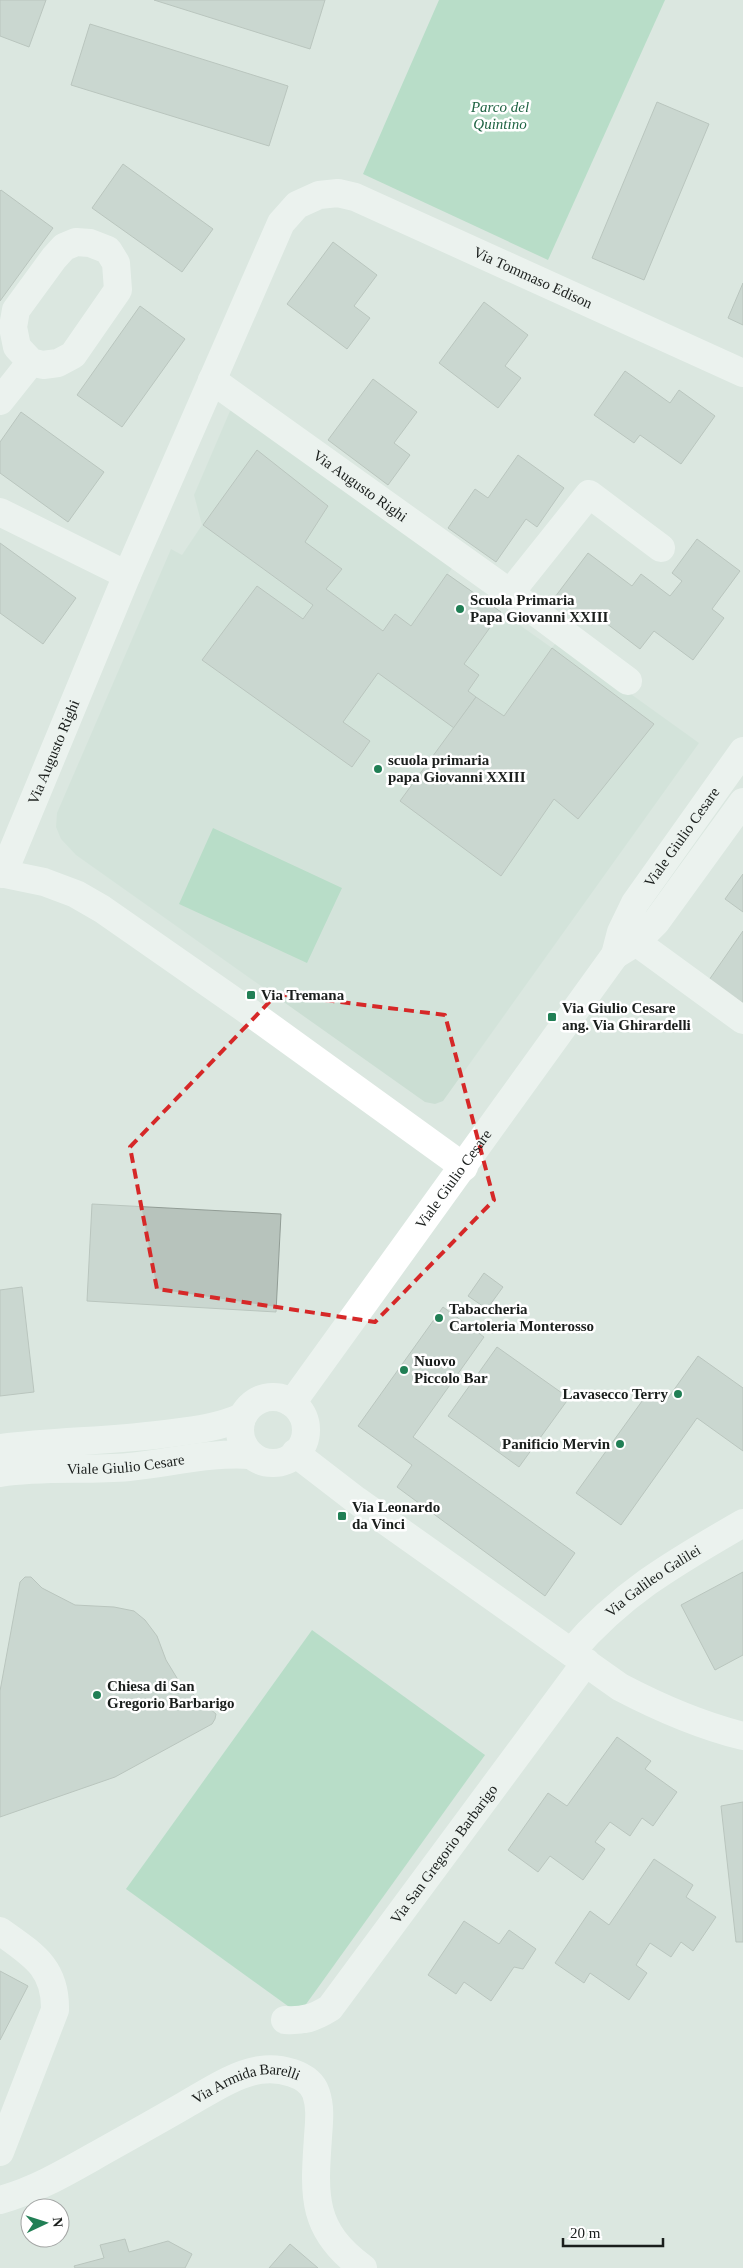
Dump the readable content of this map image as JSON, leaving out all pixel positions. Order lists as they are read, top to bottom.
{
  "streets": {
    "street": [
      "Via Tommaso Edison",
      "Via Augusto Righi",
      "Viale Giulio Cesare",
      "Via Galileo Galilei",
      "Via San Gregorio Barbarigo",
      "Via Armida Barelli"
    ]
  },
  "crossings": [
    ["Via Tommaso Edison", "Via Augusto Righi"],
    ["Via Galileo Galilei", "Via San Gregorio Barbarigo"]
  ],
  "parks": ["Parco del Quintino"],
  "places": {
    "other": [
      "Scuola Primaria Papa Giovanni XXIII",
      "scuola primaria papa Giovanni XXIII",
      "Tabaccheria Cartoleria Monterosso",
      "Nuovo Piccolo Bar",
      "Lavasecco Terry",
      "Panificio Mervin",
      "Chiesa di San Gregorio Barbarigo"
    ],
    "transit": ["Via Tremana", "Via Giulio Cesare ang. Via Ghirardelli", "Via Leonardo da Vinci"]
  },
  "scale_bar": "20 m",
  "north": "right"
}
